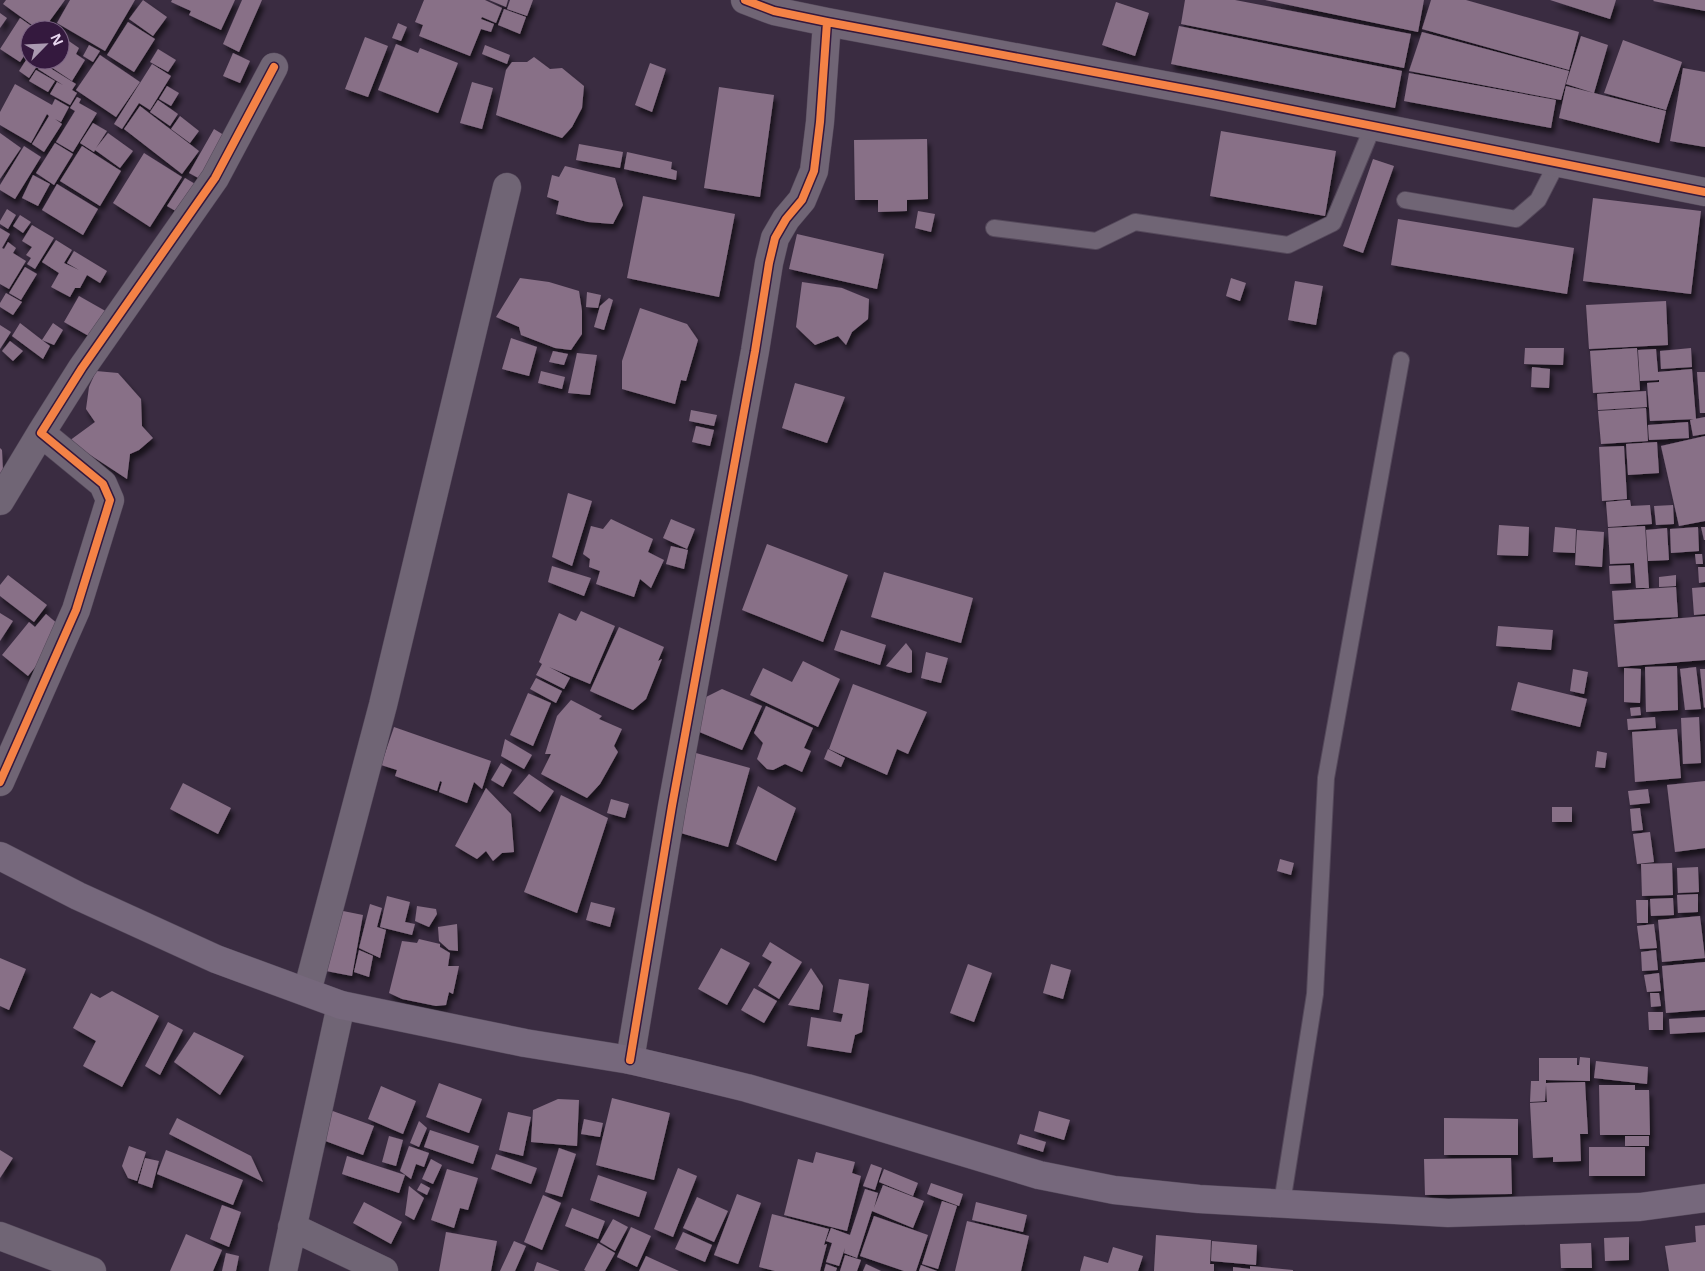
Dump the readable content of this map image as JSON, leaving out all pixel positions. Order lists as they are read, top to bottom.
{
  "north": "top right"
}
